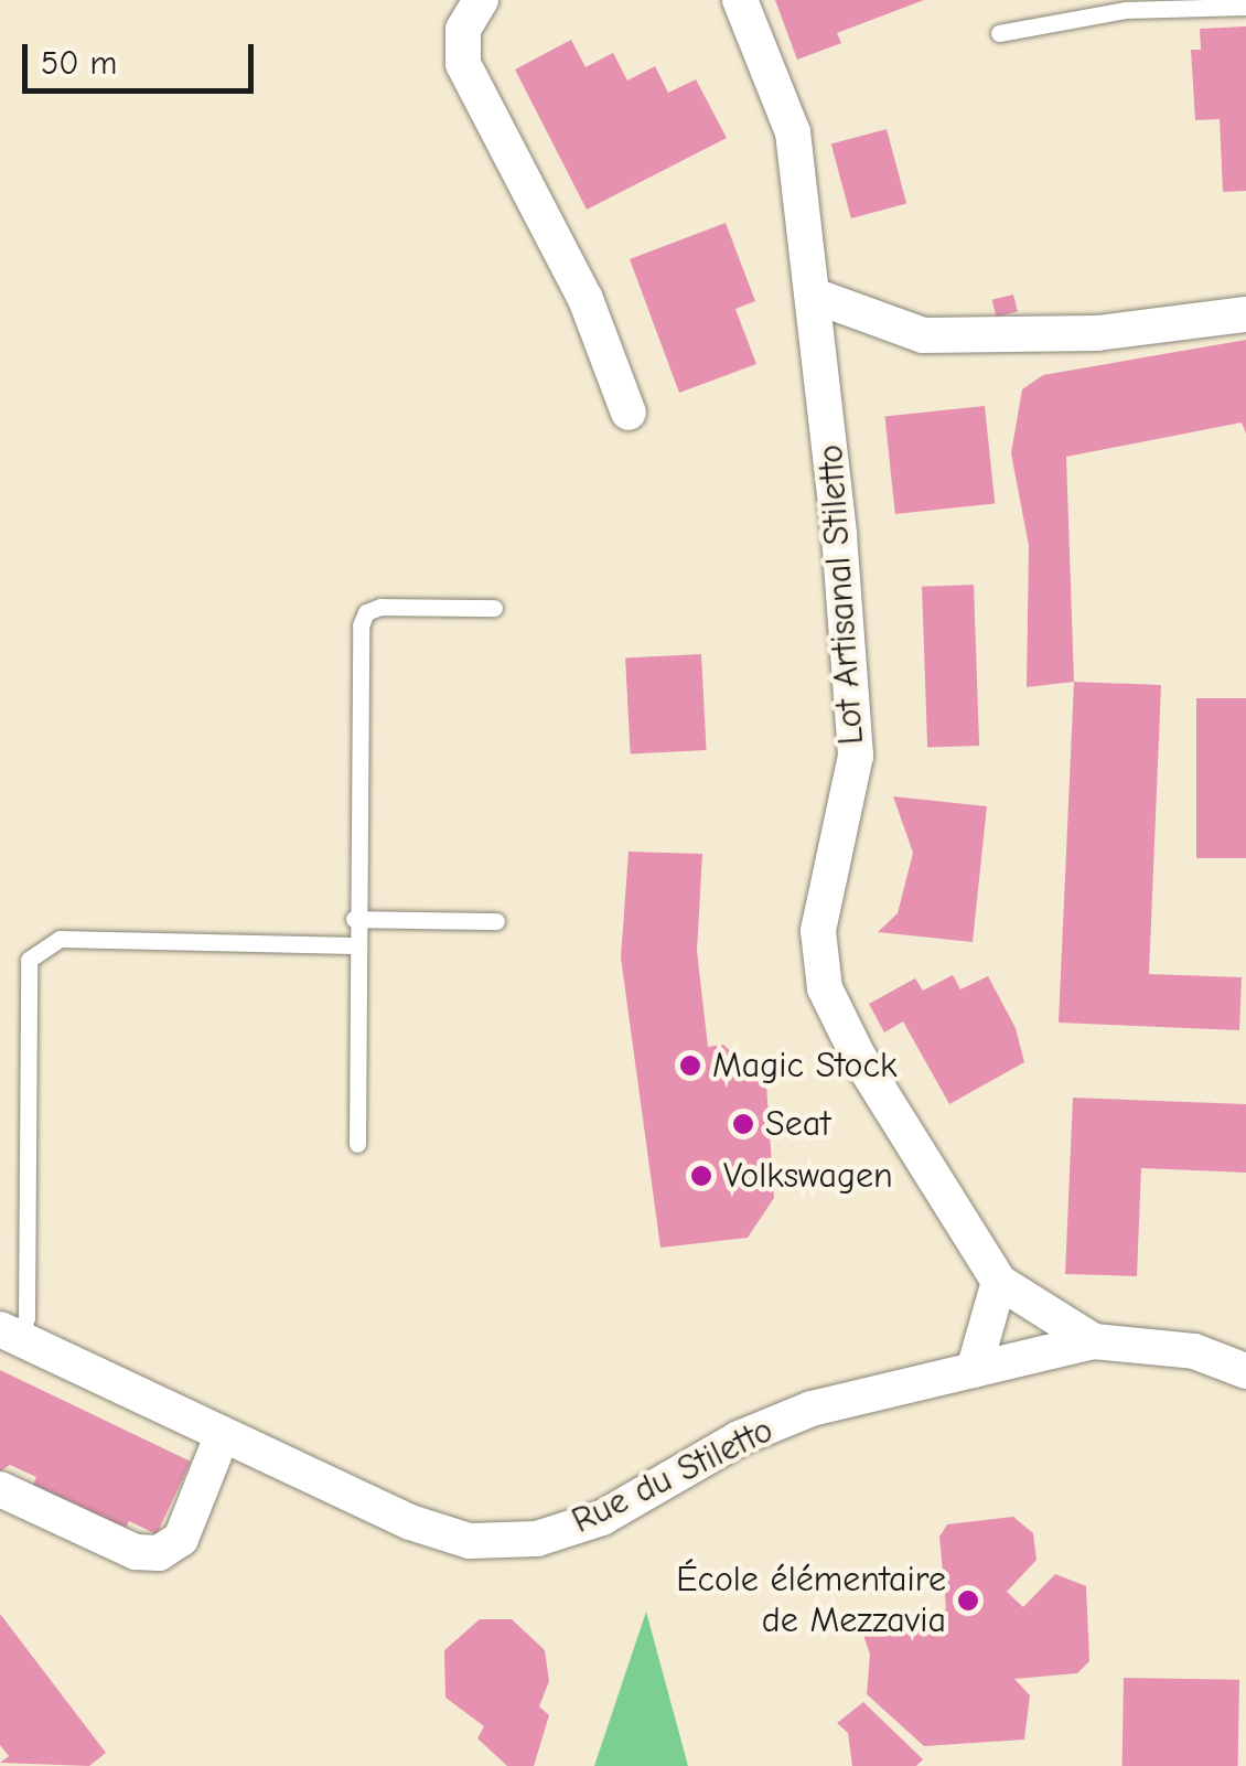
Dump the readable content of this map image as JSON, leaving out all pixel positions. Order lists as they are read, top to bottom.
{
  "streets": {
    "street": ["Lot Artisanal Stiletto", "Rue du Stiletto"]
  },
  "places": [
    "Magic Stock",
    "Seat",
    "Volkswagen",
    "École élémentaire de Mezzavia"
  ],
  "scale_bar": "50 m"
}
